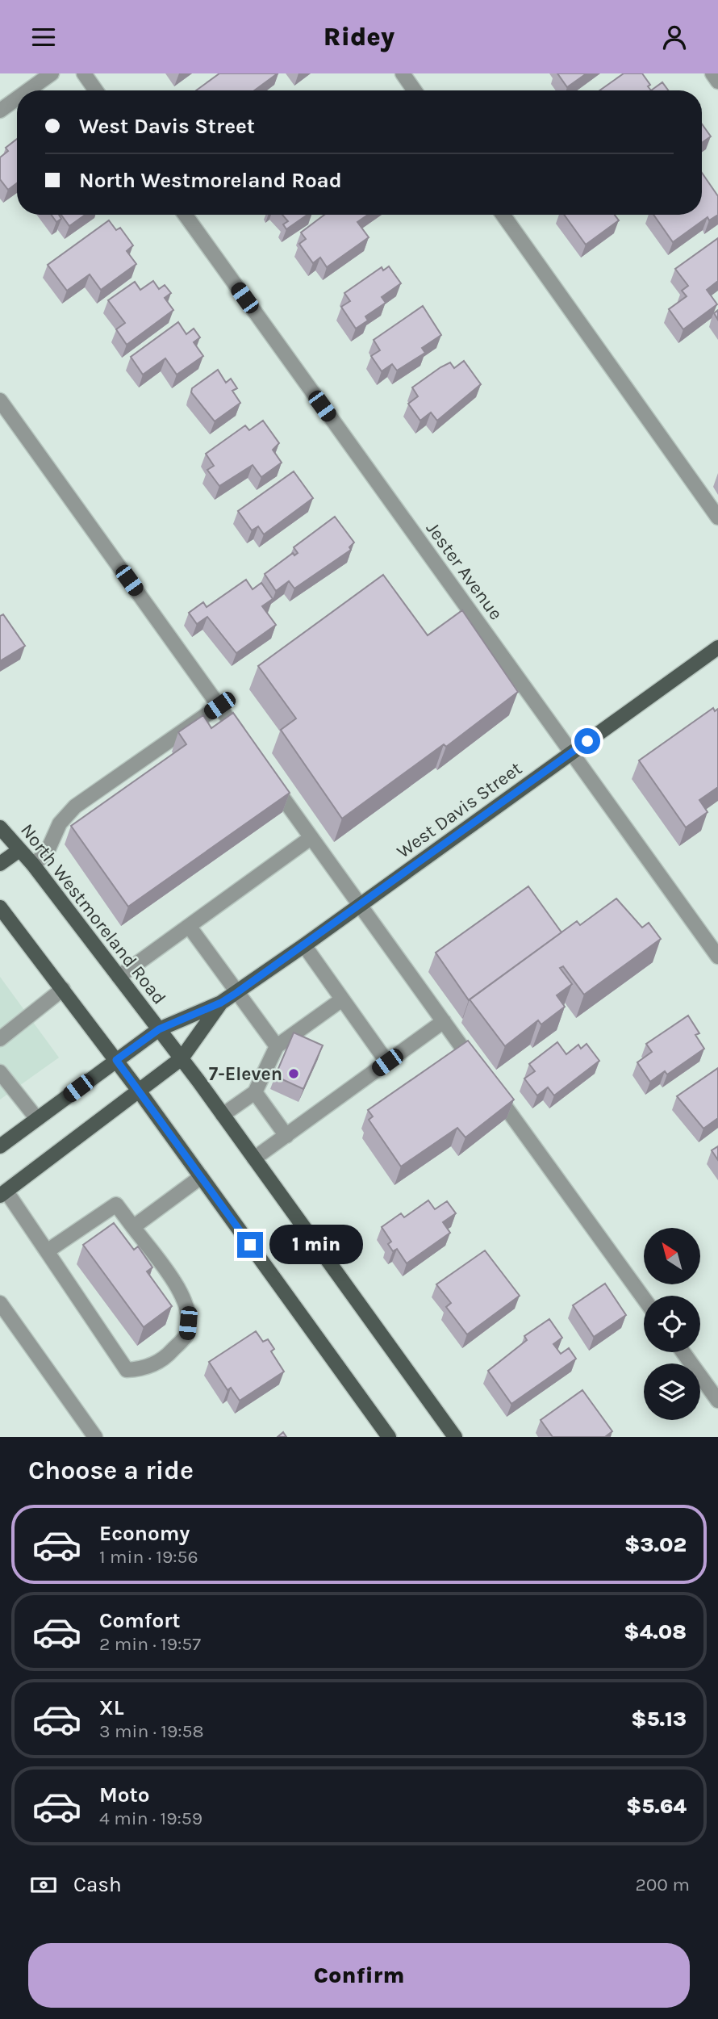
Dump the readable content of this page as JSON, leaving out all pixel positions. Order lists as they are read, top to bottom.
{
  "streets": {
    "main road": ["West Davis Street", "North Westmoreland Road"],
    "street": ["Jester Avenue"]
  },
  "crossings": [
    ["Jester Avenue", "West Davis Street"],
    ["West Davis Street", "North Westmoreland Road"]
  ],
  "places": ["7-Eleven"],
  "north": "top left",
  "page": {
    "header": "Ridey",
    "banner": ["West Davis Street", "North Westmoreland Road"],
    "bubble": "1 min",
    "heading": "Choose a ride",
    "list": [
      {
        "name": "Economy",
        "note": "1 min · 19:56",
        "value": "$3.02"
      },
      {
        "name": "Comfort",
        "note": "2 min · 19:57",
        "value": "$4.08"
      },
      {
        "name": "XL",
        "note": "3 min · 19:58",
        "value": "$5.13"
      },
      {
        "name": "Moto",
        "note": "4 min · 19:59",
        "value": "$5.64"
      }
    ],
    "pay": ["Cash", "200 m"],
    "buttons": "Confirm"
  }
}
